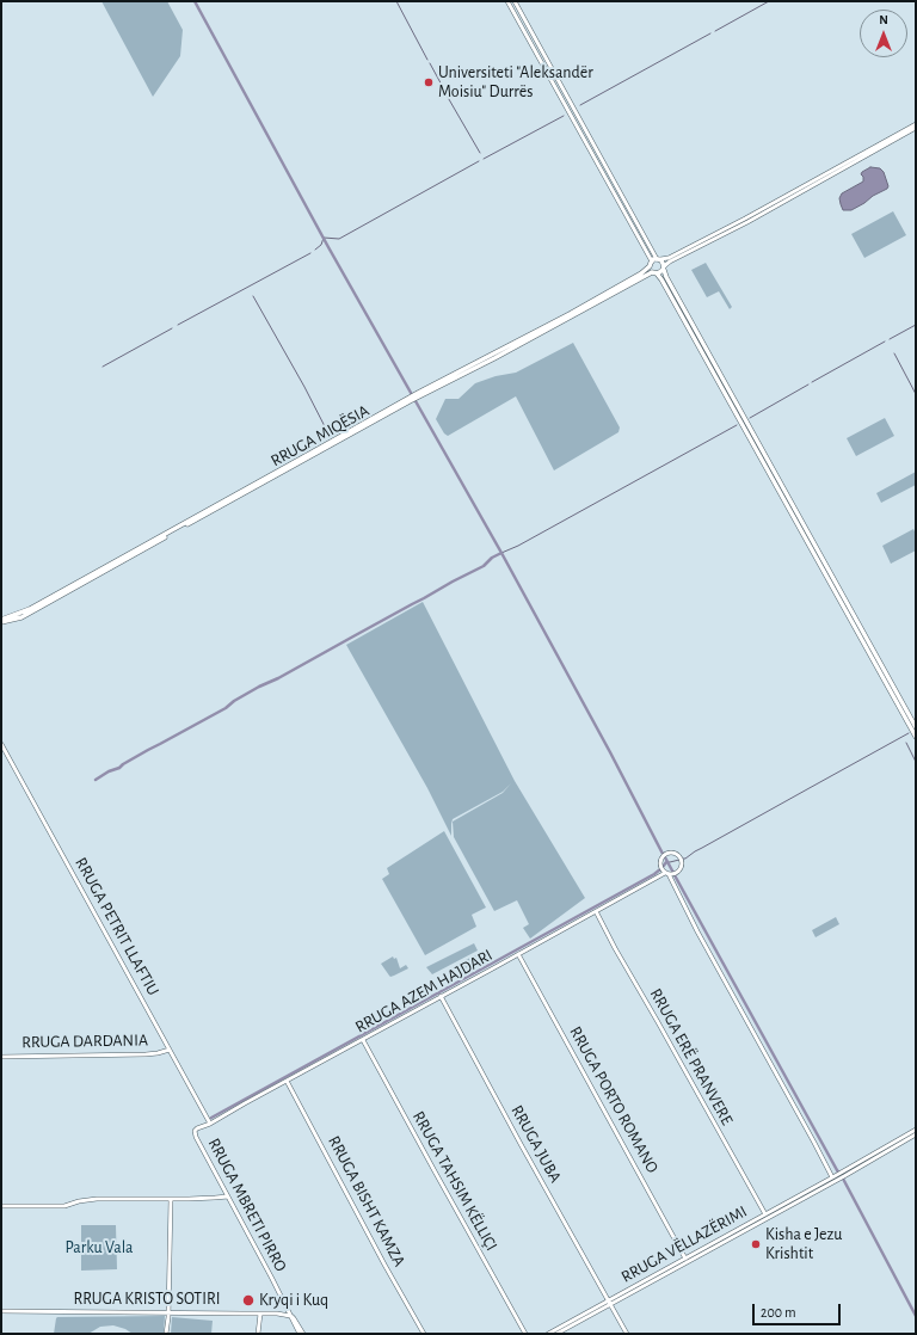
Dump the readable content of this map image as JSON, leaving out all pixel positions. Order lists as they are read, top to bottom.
{
  "streets": {
    "main road": ["RRUGA MIQËSIA"],
    "street": [
      "RRUGA PETRIT LLAFTIU",
      "RRUGA AZEM HAJDARI",
      "RRUGA DARDANIA",
      "RRUGA ERË PRANVERE",
      "RRUGA PORTO ROMANO",
      "RRUGA JUBA",
      "RRUGA TAHSIM KËLLIÇI",
      "RRUGA BISHT KAMZA",
      "RRUGA MBRETI PIRRO",
      "RRUGA VËLLAZËRIMI",
      "RRUGA KRISTO SOTIRI"
    ]
  },
  "crossings": [
    ["RRUGA PETRIT LLAFTIU", "RRUGA AZEM HAJDARI"],
    ["RRUGA PETRIT LLAFTIU", "RRUGA DARDANIA"],
    ["RRUGA AZEM HAJDARI", "RRUGA ERË PRANVERE"],
    ["RRUGA AZEM HAJDARI", "RRUGA PORTO ROMANO"],
    ["RRUGA AZEM HAJDARI", "RRUGA JUBA"],
    ["RRUGA AZEM HAJDARI", "RRUGA TAHSIM KËLLIÇI"],
    ["RRUGA AZEM HAJDARI", "RRUGA BISHT KAMZA"],
    ["RRUGA AZEM HAJDARI", "RRUGA MBRETI PIRRO"],
    ["RRUGA ERË PRANVERE", "RRUGA VËLLAZËRIMI"],
    ["RRUGA PORTO ROMANO", "RRUGA VËLLAZËRIMI"],
    ["RRUGA JUBA", "RRUGA VËLLAZËRIMI"],
    ["RRUGA MBRETI PIRRO", "RRUGA KRISTO SOTIRI"]
  ],
  "parks": ["Parku Vala"],
  "places": ["Universiteti \"Aleksandër Moisiu\" Durrës", "Kisha e Jezu Krishtit", "Kryqi i Kuq"],
  "scale_bar": "200 m",
  "north": "top"
}
